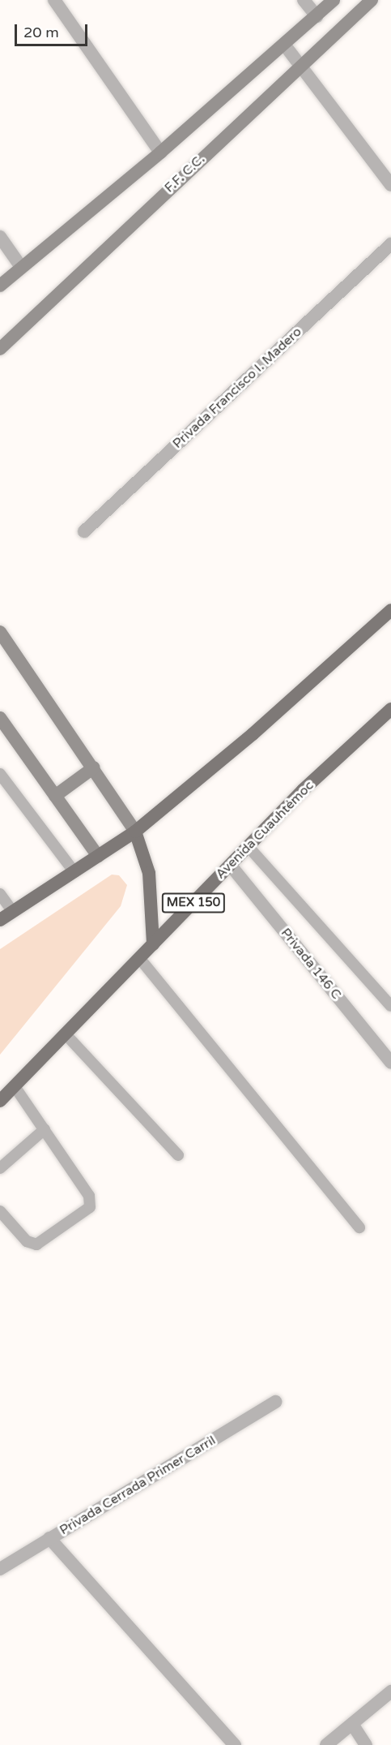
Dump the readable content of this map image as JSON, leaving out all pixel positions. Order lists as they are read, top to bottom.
{
  "streets": {
    "main road": ["F.F. C.C.", "Avenida Cuauhtémoc", "MEX 150"],
    "street": ["Privada Francisco I. Madero", "Privada 146 C", "Privada Cerrada Primer Carril"]
  },
  "crossings": [
    ["Avenida Cuauhtémoc", "Privada 146 C"]
  ],
  "scale_bar": "20 m"
}
